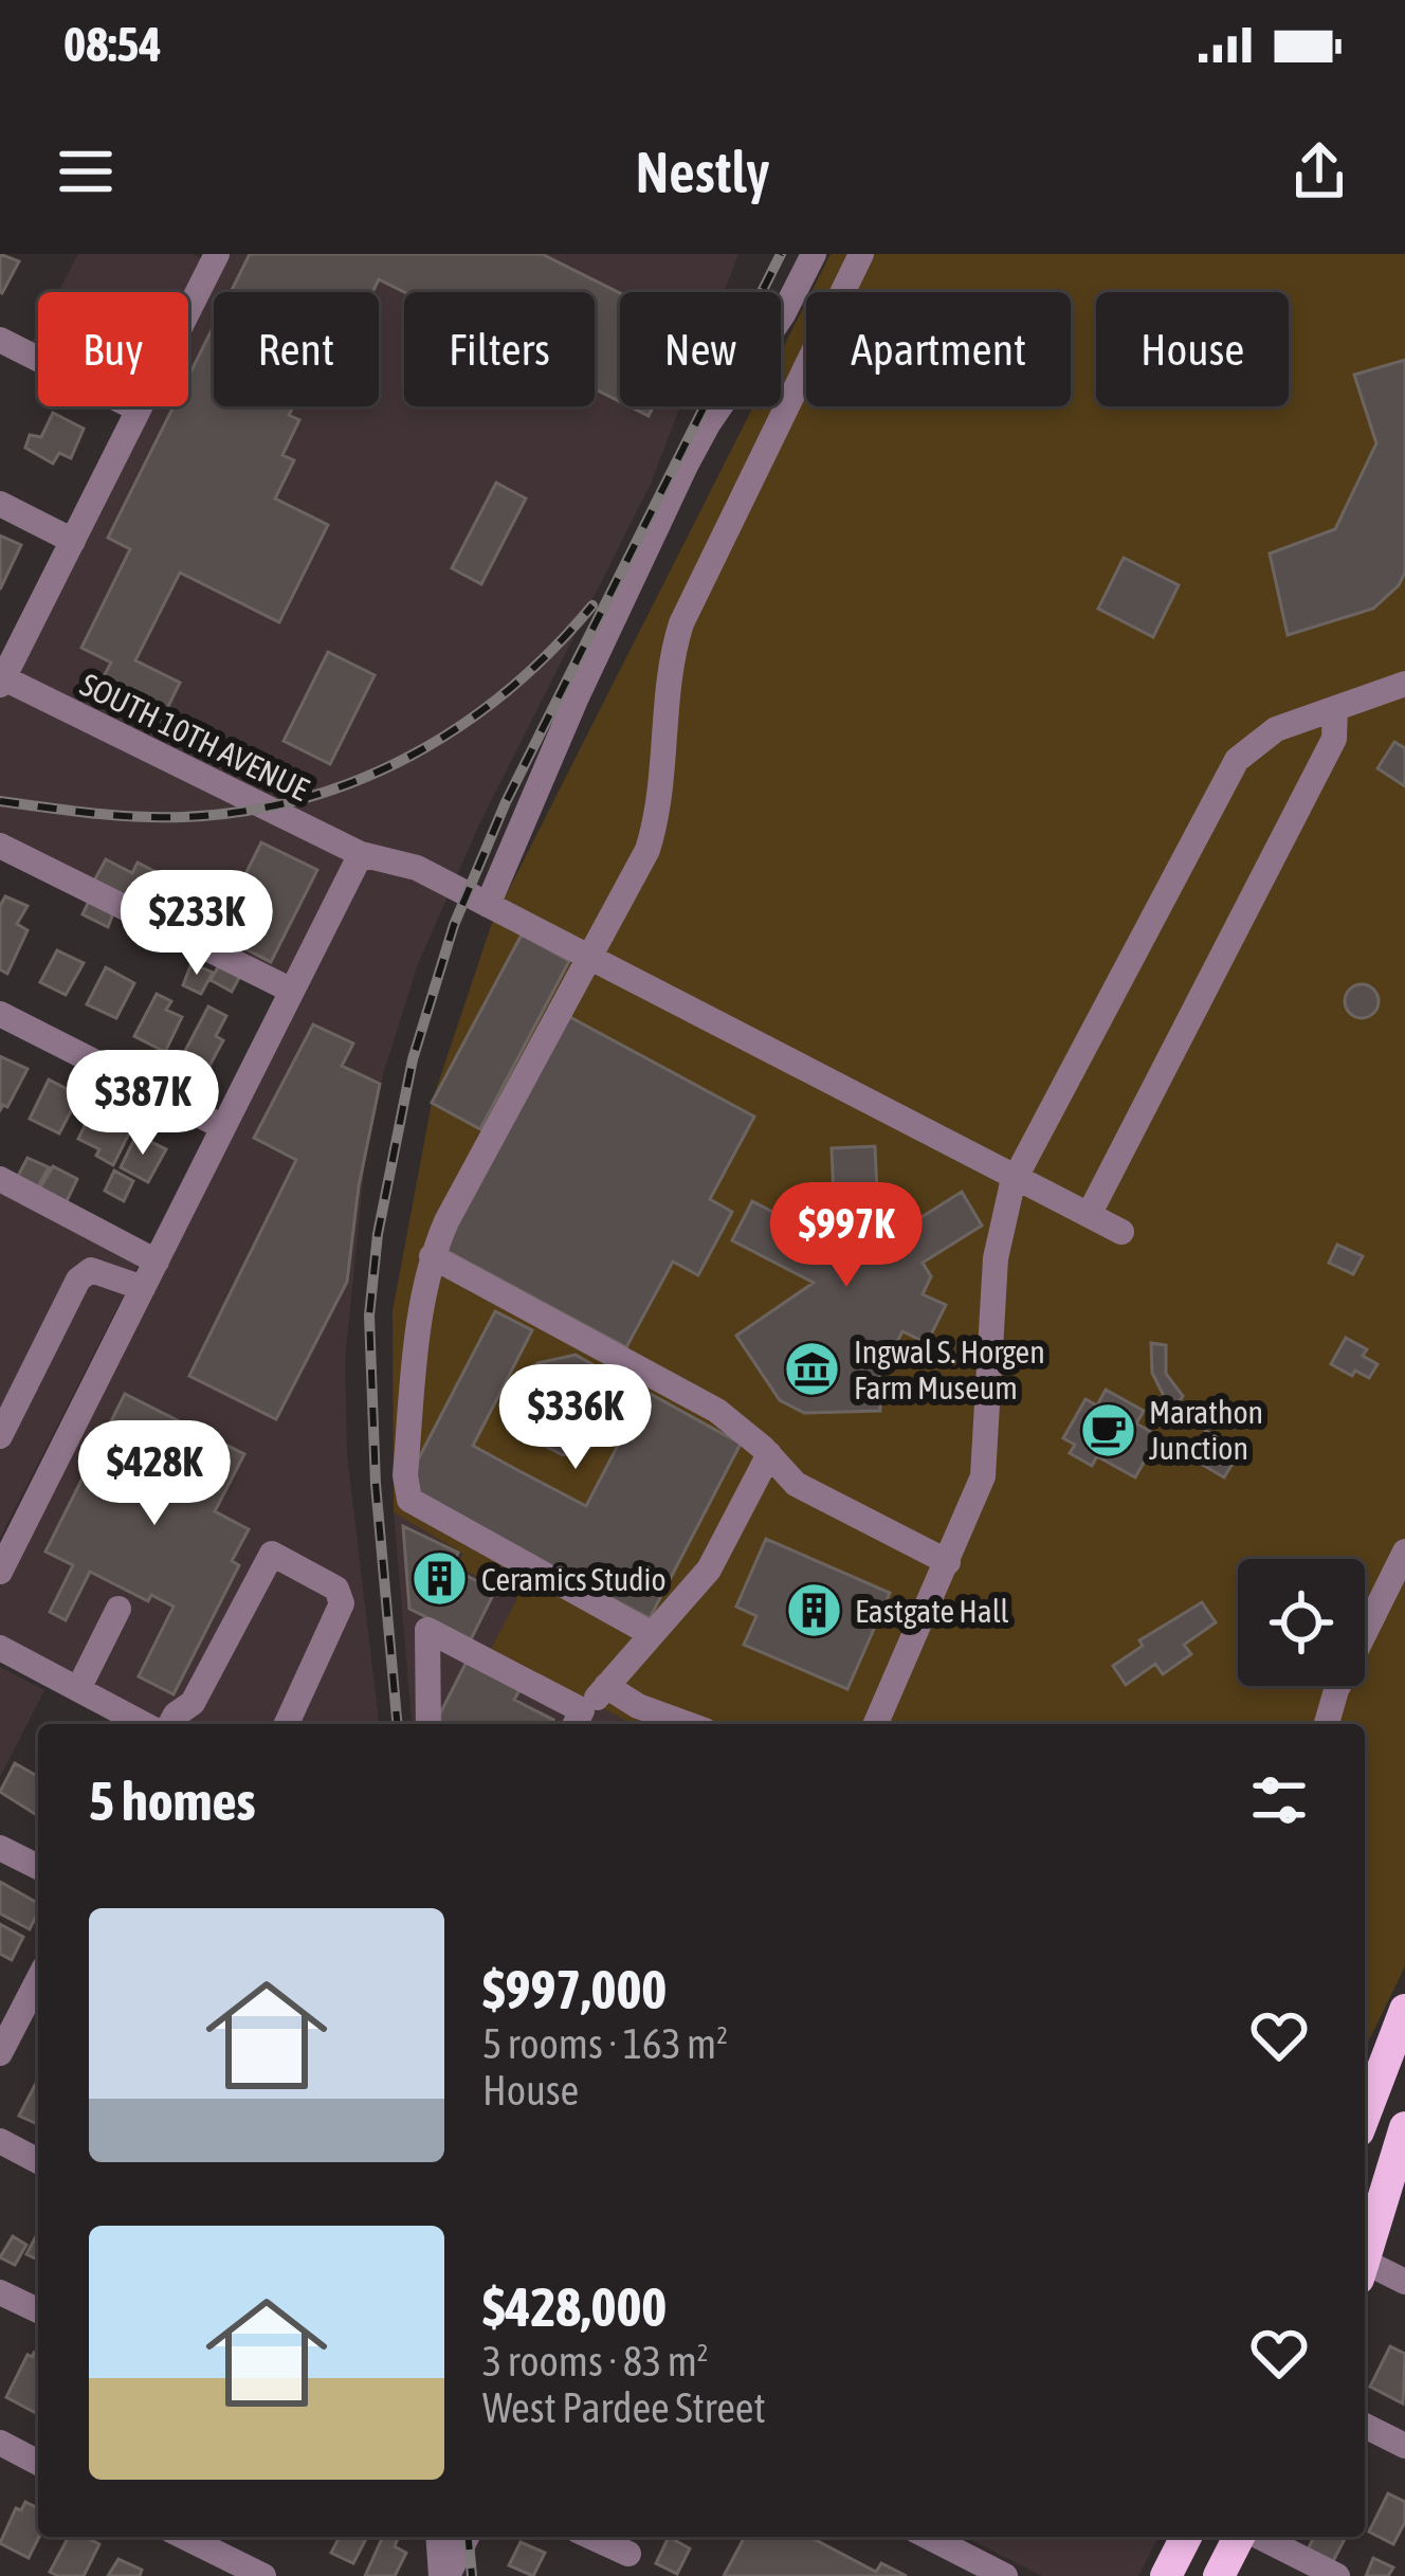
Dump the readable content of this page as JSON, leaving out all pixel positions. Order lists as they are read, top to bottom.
{
  "streets": {
    "street": ["SOUTH 10TH AVENUE"]
  },
  "places": {
    "museum": ["Ingwal S. Horgen Farm Museum"],
    "cafe": ["Marathon Junction"],
    "building": ["Ceramics Studio", "Eastgate Hall"]
  },
  "page": {
    "status": "08:54",
    "header": "Nestly",
    "chip": [
      "Buy",
      "Rent",
      "Filters",
      "New",
      "Apartment",
      "House"
    ],
    "price": [
      "$233K",
      "$387K",
      "$997K",
      "$336K",
      "$428K"
    ],
    "heading": "5 homes",
    "list": [
      {
        "name": "$997,000",
        "note": "5 rooms · 163 m² · House"
      },
      {
        "name": "$428,000",
        "note": "3 rooms · 83 m² · West Pardee Street"
      }
    ]
  }
}
